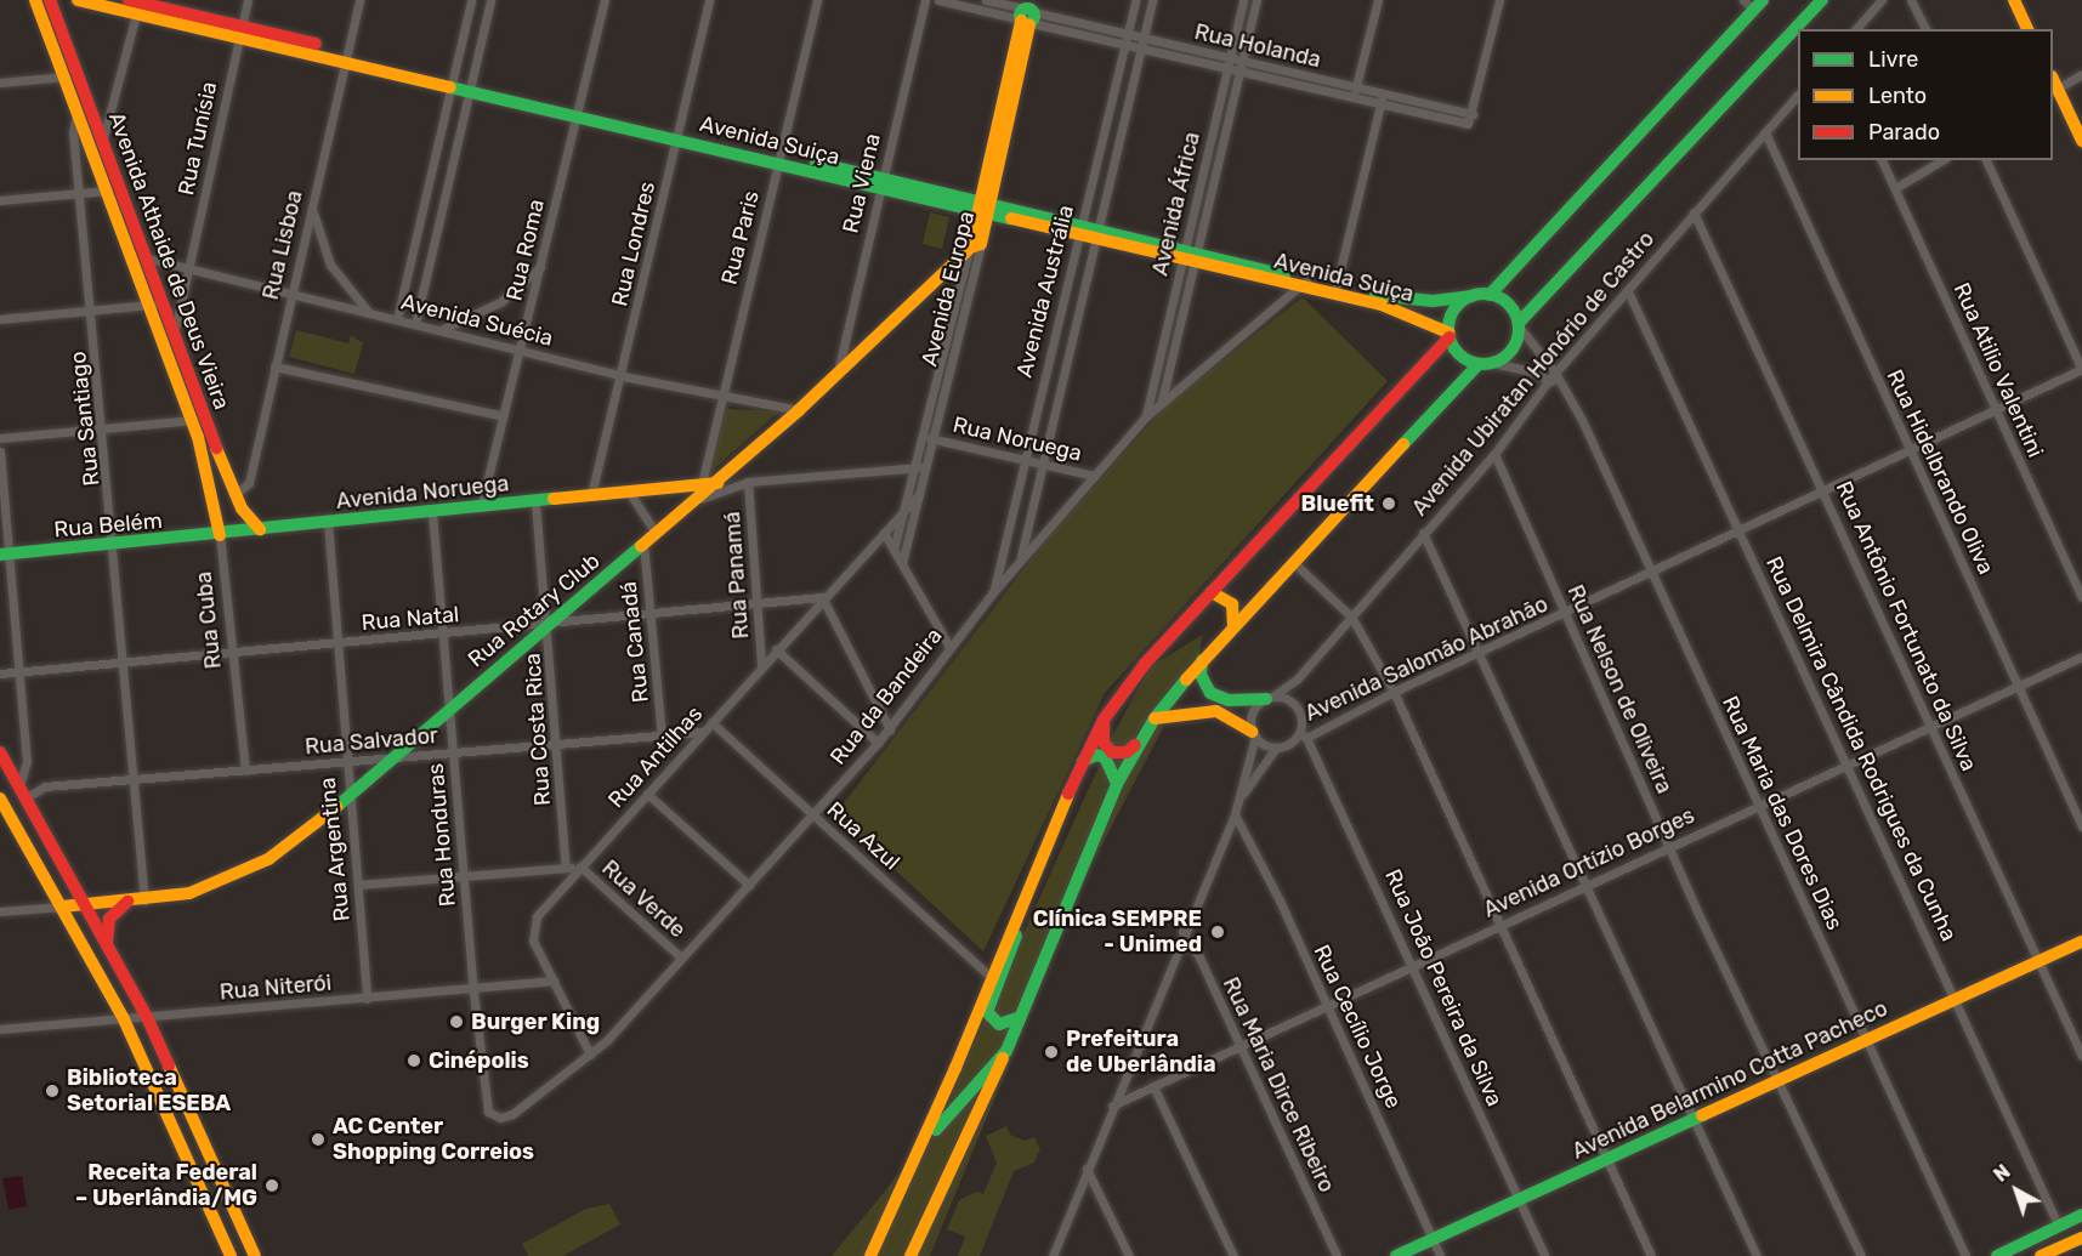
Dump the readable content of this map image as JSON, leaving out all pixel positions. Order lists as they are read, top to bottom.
{
  "streets": {
    "main road": [
      "Avenida Suiça",
      "Avenida Athaide de Deus Vieira",
      "Avenida Europa",
      "Avenida Noruega",
      "Rua Belém",
      "Rua Rotary Club",
      "Rua Cuba",
      "Avenida Belarmino Cotta Pacheco"
    ],
    "street": [
      "Rua Holanda",
      "Rua Tunísia",
      "Rua Viena",
      "Avenida África",
      "Rua Paris",
      "Rua Londres",
      "Rua Lisboa",
      "Rua Roma",
      "Avenida Austrália",
      "Avenida Suécia",
      "Rua Atilio Valentini",
      "Avenida Ubiratan Honório de Castro",
      "Rua Santiago",
      "Rua Noruega",
      "Rua Hidelbrando Oliva",
      "Rua Panamá",
      "Rua Natal",
      "Rua Antônio Fortunato da Silva",
      "Rua Canadá",
      "Avenida Salomão Abrahão",
      "Rua Nelson de Oliveira",
      "Rua da Bandeira",
      "Rua Costa Rica",
      "Rua Salvador",
      "Rua Delmira Cândida Rodrigues da Cunha",
      "Rua Antilhas",
      "Rua Maria das Dores Dias",
      "Rua Honduras",
      "Rua Azul",
      "Rua Argentina",
      "Avenida Ortízio Borges",
      "Rua Verde",
      "Rua Niterói",
      "Rua João Pereira da Silva",
      "Rua Cecílio Jorge",
      "Rua Maria Dirce Ribeiro"
    ]
  },
  "crossings": [
    ["Rua Holanda", "Avenida África"],
    ["Rua Holanda", "Avenida Europa"],
    ["Rua Holanda", "Avenida Austrália"],
    ["Rua Tunísia", "Avenida Suiça"],
    ["Rua Tunísia", "Avenida Athaide de Deus Vieira"],
    ["Rua Tunísia", "Avenida Suécia"],
    ["Avenida Suiça", "Rua Viena"],
    ["Avenida Suiça", "Avenida África"],
    ["Avenida Suiça", "Rua Paris"],
    ["Avenida Suiça", "Rua Londres"],
    ["Avenida Suiça", "Rua Lisboa"],
    ["Avenida Suiça", "Rua Roma"],
    ["Avenida Suiça", "Avenida Europa"],
    ["Avenida Suiça", "Avenida Austrália"],
    ["Avenida Suiça", "Rua da Bandeira"],
    ["Avenida Suiça", "Rua Maria das Dores Dias"],
    ["Avenida África", "Rua da Bandeira"],
    ["Rua Paris", "Avenida Suécia"],
    ["Rua Paris", "Avenida Noruega"],
    ["Rua Paris", "Rua Rotary Club"],
    ["Rua Londres", "Avenida Suécia"],
    ["Rua Londres", "Avenida Noruega"],
    ["Rua Lisboa", "Avenida Athaide de Deus Vieira"],
    ["Rua Lisboa", "Avenida Suécia"],
    ["Rua Roma", "Avenida Suécia"],
    ["Rua Roma", "Avenida Noruega"],
    ["Avenida Athaide de Deus Vieira", "Avenida Suécia"],
    ["Avenida Athaide de Deus Vieira", "Rua Santiago"],
    ["Avenida Athaide de Deus Vieira", "Avenida Noruega"],
    ["Avenida Athaide de Deus Vieira", "Rua Cuba"],
    ["Avenida Europa", "Rua Noruega"],
    ["Avenida Europa", "Rua Antilhas"],
    ["Avenida Austrália", "Rua Noruega"],
    ["Avenida Austrália", "Rua da Bandeira"],
    ["Rua Atilio Valentini", "Avenida Salomão Abrahão"],
    ["Avenida Ubiratan Honório de Castro", "Rua Hidelbrando Oliva"],
    ["Avenida Ubiratan Honório de Castro", "Rua Antônio Fortunato da Silva"],
    ["Avenida Ubiratan Honório de Castro", "Avenida Salomão Abrahão"],
    ["Avenida Ubiratan Honório de Castro", "Rua Nelson de Oliveira"],
    ["Avenida Ubiratan Honório de Castro", "Rua Delmira Cândida Rodrigues da Cunha"],
    ["Avenida Ubiratan Honório de Castro", "Rua Maria das Dores Dias"],
    ["Avenida Ubiratan Honório de Castro", "Rua João Pereira da Silva"],
    ["Rua Santiago", "Rua Belém"],
    ["Rua Santiago", "Rua Rotary Club"],
    ["Rua Santiago", "Rua Natal"],
    ["Rua Santiago", "Rua Salvador"],
    ["Rua Noruega", "Rua da Bandeira"],
    ["Rua Hidelbrando Oliva", "Avenida Salomão Abrahão"],
    ["Rua Hidelbrando Oliva", "Avenida Ortízio Borges"],
    ["Avenida Noruega", "Rua Belém"],
    ["Avenida Noruega", "Rua Rotary Club"],
    ["Avenida Noruega", "Rua Cuba"],
    ["Avenida Noruega", "Rua Costa Rica"],
    ["Avenida Noruega", "Rua Honduras"],
    ["Avenida Noruega", "Rua Argentina"],
    ["Rua Belém", "Rua Cuba"],
    ["Rua Panamá", "Rua Natal"],
    ["Rua Panamá", "Rua Antilhas"],
    ["Rua Rotary Club", "Rua Natal"],
    ["Rua Rotary Club", "Rua Canadá"],
    ["Rua Rotary Club", "Rua Costa Rica"],
    ["Rua Rotary Club", "Rua Salvador"],
    ["Rua Rotary Club", "Rua Honduras"],
    ["Rua Rotary Club", "Rua Argentina"],
    ["Rua Natal", "Rua Cuba"],
    ["Rua Natal", "Rua Canadá"],
    ["Rua Natal", "Rua Costa Rica"],
    ["Rua Natal", "Rua Antilhas"],
    ["Rua Natal", "Rua Honduras"],
    ["Rua Natal", "Rua Argentina"],
    ["Rua Cuba", "Rua Salvador"],
    ["Rua Antônio Fortunato da Silva", "Avenida Salomão Abrahão"],
    ["Rua Antônio Fortunato da Silva", "Avenida Ortízio Borges"],
    ["Rua Antônio Fortunato da Silva", "Avenida Belarmino Cotta Pacheco"],
    ["Rua Canadá", "Rua Salvador"],
    ["Avenida Salomão Abrahão", "Rua Nelson de Oliveira"],
    ["Avenida Salomão Abrahão", "Rua Delmira Cândida Rodrigues da Cunha"],
    ["Avenida Salomão Abrahão", "Rua Maria das Dores Dias"],
    ["Avenida Salomão Abrahão", "Rua João Pereira da Silva"],
    ["Rua Nelson de Oliveira", "Avenida Ortízio Borges"],
    ["Rua Nelson de Oliveira", "Avenida Belarmino Cotta Pacheco"],
    ["Rua da Bandeira", "Rua Antilhas"],
    ["Rua da Bandeira", "Rua Honduras"],
    ["Rua da Bandeira", "Rua Azul"],
    ["Rua da Bandeira", "Rua Verde"],
    ["Rua Costa Rica", "Rua Salvador"],
    ["Rua Salvador", "Rua Antilhas"],
    ["Rua Salvador", "Rua Honduras"],
    ["Rua Salvador", "Rua Argentina"],
    ["Rua Delmira Cândida Rodrigues da Cunha", "Avenida Ortízio Borges"],
    ["Rua Delmira Cândida Rodrigues da Cunha", "Avenida Belarmino Cotta Pacheco"],
    ["Rua Antilhas", "Rua Azul"],
    ["Rua Antilhas", "Rua Verde"],
    ["Rua Antilhas", "Rua Niterói"],
    ["Rua Maria das Dores Dias", "Avenida Ortízio Borges"],
    ["Rua Maria das Dores Dias", "Avenida Belarmino Cotta Pacheco"],
    ["Rua Honduras", "Rua Niterói"],
    ["Rua Argentina", "Rua Niterói"],
    ["Avenida Ortízio Borges", "Rua João Pereira da Silva"],
    ["Avenida Ortízio Borges", "Rua Cecílio Jorge"],
    ["Avenida Ortízio Borges", "Rua Maria Dirce Ribeiro"],
    ["Rua João Pereira da Silva", "Avenida Belarmino Cotta Pacheco"],
    ["Rua Cecílio Jorge", "Avenida Belarmino Cotta Pacheco"]
  ],
  "places": [
    "Bluefit",
    "Clínica SEMPRE - Unimed",
    "Burger King",
    "Prefeitura de Uberlândia",
    "Cinépolis",
    "Biblioteca Setorial ESEBA",
    "AC Center Shopping Correios",
    "Receita Federal – Uberlândia/MG"
  ],
  "legend": ["Livre", "Lento", "Parado"],
  "north": "top left"
}
